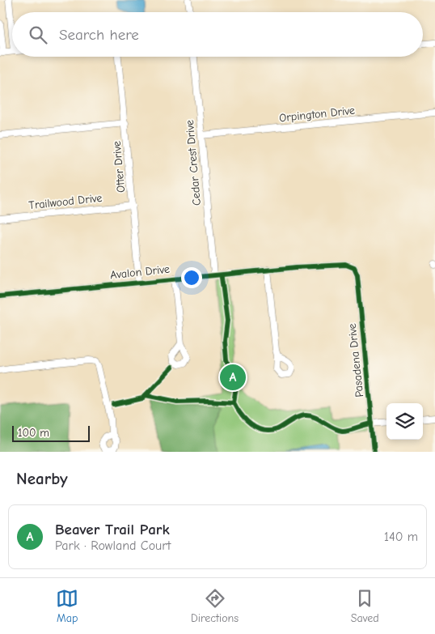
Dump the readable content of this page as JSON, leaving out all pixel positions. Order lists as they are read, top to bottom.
{
  "streets": {
    "street": [
      "Orpington Drive",
      "Cedar Crest Drive",
      "Otter Drive",
      "Trailwood Drive",
      "Avalon Drive",
      "Pasadena Drive"
    ]
  },
  "crossings": [
    ["Orpington Drive", "Cedar Crest Drive"],
    ["Cedar Crest Drive", "Avalon Drive"],
    ["Otter Drive", "Trailwood Drive"],
    ["Otter Drive", "Avalon Drive"],
    ["Avalon Drive", "Pasadena Drive"]
  ],
  "scale_bar": "100 m",
  "page": {
    "search": "Search here",
    "pins": "A",
    "scale": "100 m",
    "heading": "Nearby",
    "list": [
      {
        "mark": "A",
        "name": "Beaver Trail Park",
        "note": "Park · Rowland Court",
        "value": "140 m"
      }
    ],
    "nav": ["Map", "Directions", "Saved"]
  }
}
